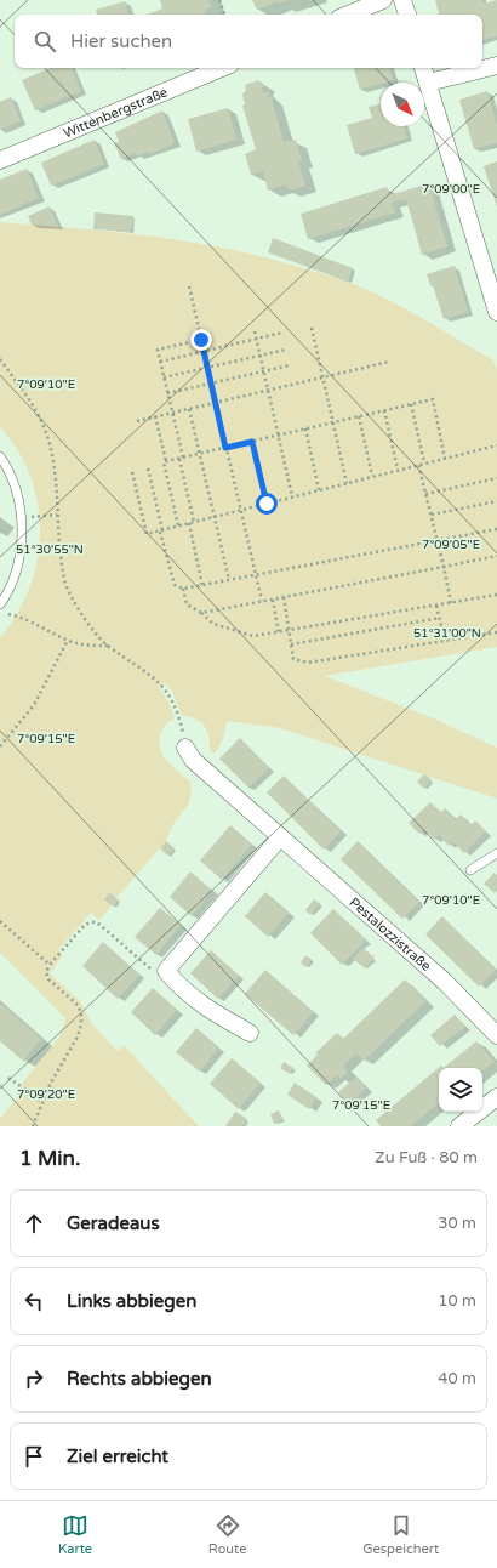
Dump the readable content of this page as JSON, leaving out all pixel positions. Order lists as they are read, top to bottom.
{
  "streets": {
    "street": ["Wittenbergstraße", "Pestalozzistraße"]
  },
  "north": "bottom right",
  "page": {
    "search": "Hier suchen",
    "heading": ["1 Min.", "Zu Fuß · 80 m"],
    "list": [
      ["Geradeaus", "30 m"],
      ["Links abbiegen", "10 m"],
      ["Rechts abbiegen", "40 m"],
      "Ziel erreicht"
    ],
    "nav": ["Karte", "Route", "Gespeichert"]
  },
  "coordinates": [
    "7°09'00\"E",
    "7°09'10\"E",
    "7°09'05\"E",
    "51°30'55\"N",
    "51°31'00\"N",
    "7°09'15\"E",
    "7°09'20\"E"
  ]
}
